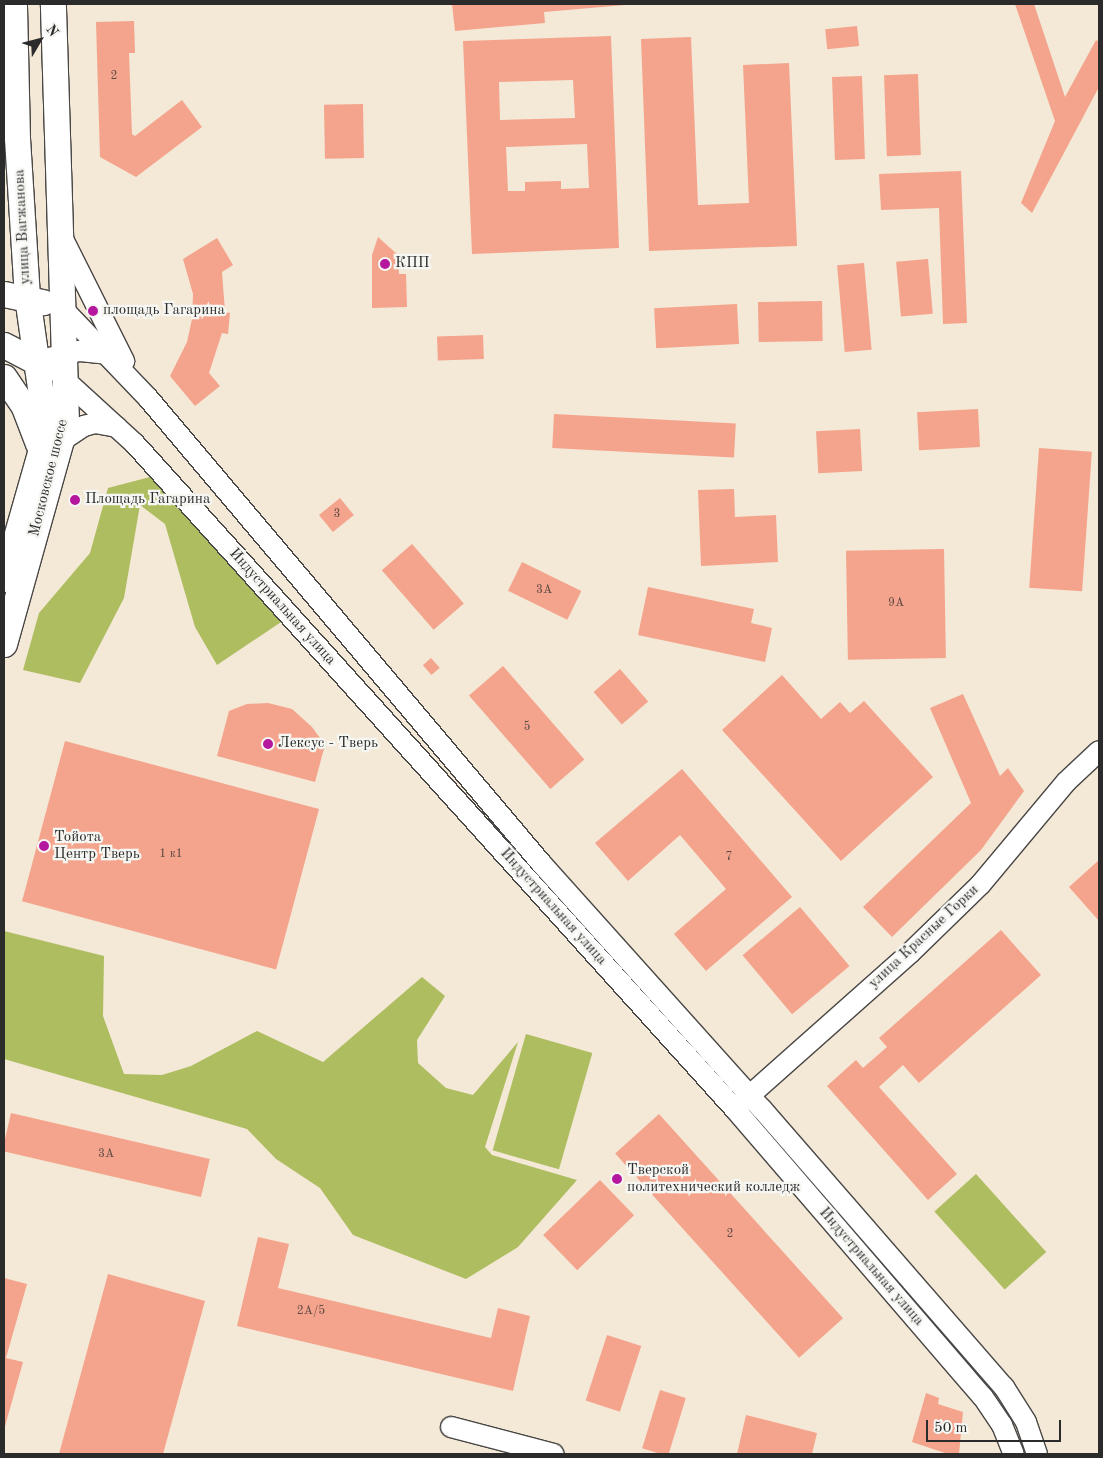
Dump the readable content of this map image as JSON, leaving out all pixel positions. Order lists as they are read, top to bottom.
{
  "streets": {
    "main road": ["улица Вагжанова", "Московское шоссе"],
    "street": ["Индустриальная улица", "улица Красные Горки"]
  },
  "crossings": [
    ["улица Вагжанова", "Московское шоссе"],
    ["Московское шоссе", "Индустриальная улица"],
    ["Индустриальная улица", "улица Красные Горки"]
  ],
  "places": [
    "КПП",
    "площадь Гагарина",
    "Площадь Гагарина",
    "Лексус - Тверь",
    "Тойота Центр Тверь",
    "Тверской политехнический колледж"
  ],
  "house_numbers": [
    "2",
    "3",
    "3А",
    "9А",
    "5",
    "1 к1",
    "7",
    "3А",
    "2",
    "2А/5"
  ],
  "scale_bar": "50 m",
  "north": "top right"
}
